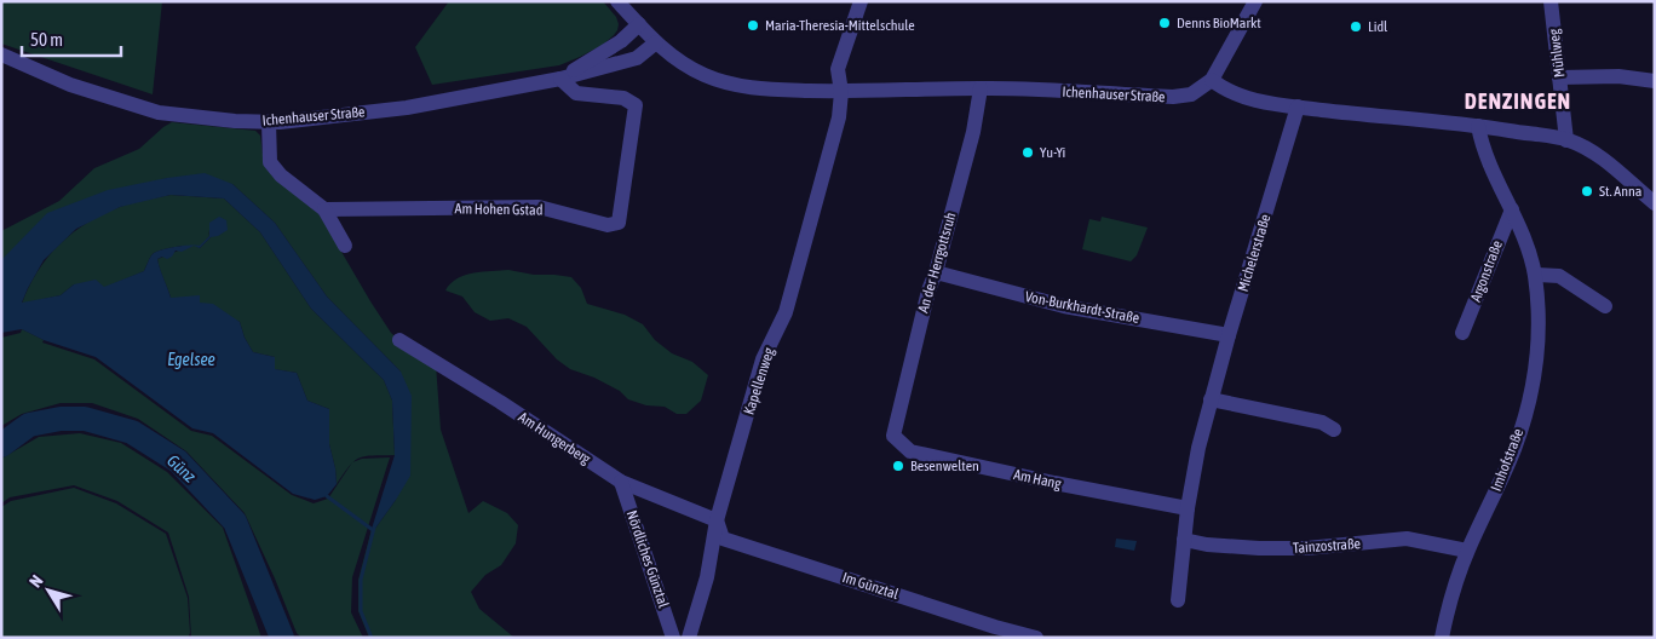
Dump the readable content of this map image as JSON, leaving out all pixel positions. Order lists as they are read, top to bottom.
{
  "streets": {
    "street": [
      "Mühlweg",
      "Ichenhauser Straße",
      "Am Hohen Gstad",
      "Michelerstraße",
      "An der Herrgottsruh",
      "Argonstraße",
      "Von-Burkhardt-Straße",
      "Kapellenweg",
      "Am Hungerberg",
      "Imhofstraße",
      "Am Hang",
      "Tainzostraße",
      "Nördliches Günztal",
      "Im Günztal"
    ]
  },
  "crossings": [
    ["Ichenhauser Straße", "Am Hohen Gstad"],
    ["Ichenhauser Straße", "An der Herrgottsruh"],
    ["Ichenhauser Straße", "Kapellenweg"],
    ["Michelerstraße", "Von-Burkhardt-Straße"],
    ["Michelerstraße", "Am Hang"],
    ["Michelerstraße", "Tainzostraße"],
    ["An der Herrgottsruh", "Von-Burkhardt-Straße"],
    ["An der Herrgottsruh", "Am Hang"],
    ["Argonstraße", "Imhofstraße"],
    ["Kapellenweg", "Am Hungerberg"],
    ["Kapellenweg", "Im Günztal"],
    ["Am Hungerberg", "Nördliches Günztal"],
    ["Am Hungerberg", "Im Günztal"],
    ["Imhofstraße", "Tainzostraße"]
  ],
  "districts": ["DENZINGEN"],
  "water": ["Egelsee", "Günz"],
  "places": [
    "Denns BioMarkt",
    "Maria-Theresia-Mittelschule",
    "Lidl",
    "Yu-Yi",
    "St. Anna",
    "Besenwelten"
  ],
  "scale_bar": "50 m",
  "north": "top left"
}
